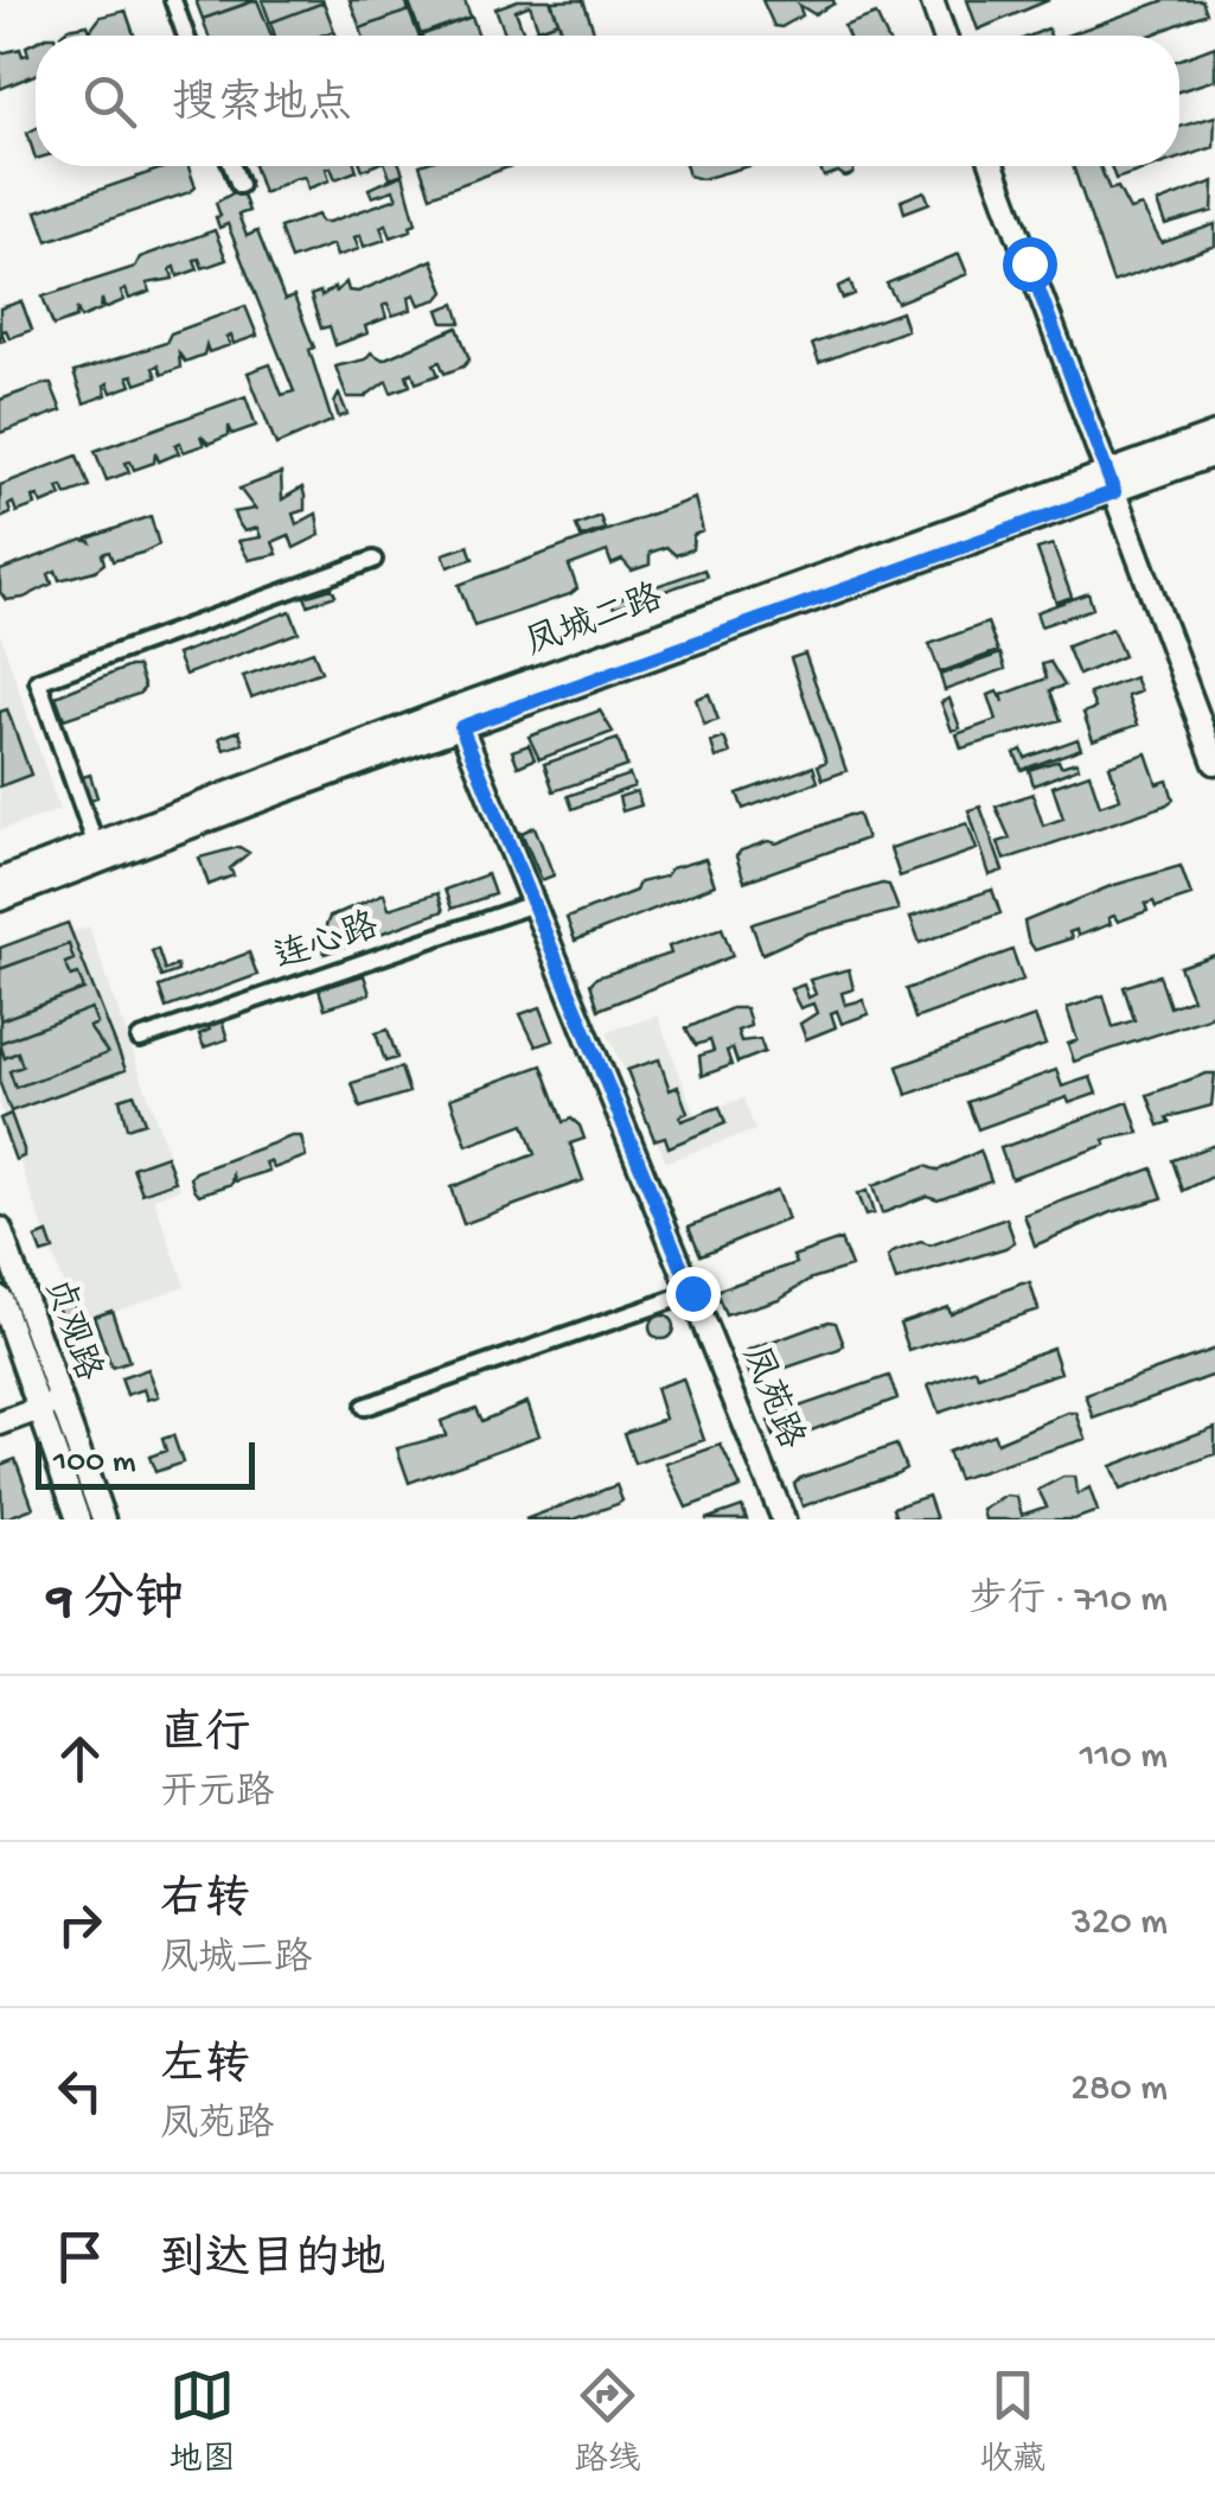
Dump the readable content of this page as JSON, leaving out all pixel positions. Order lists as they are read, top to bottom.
{
  "streets": {
    "main road": ["凤城二路", "贞观路", "凤苑路"],
    "street": ["连心路"]
  },
  "crossings": [
    ["凤城二路", "凤苑路"],
    ["连心路", "凤苑路"]
  ],
  "scale_bar": "100 m",
  "page": {
    "search": "搜索地点",
    "scale": "100 m",
    "heading": ["9 分钟", "步行 · 710 m"],
    "list": [
      ["直行", "开元路", "110 m"],
      ["右转", "凤城二路", "320 m"],
      ["左转", "凤苑路", "280 m"],
      "到达目的地"
    ],
    "nav": ["地图", "路线", "收藏"]
  }
}
